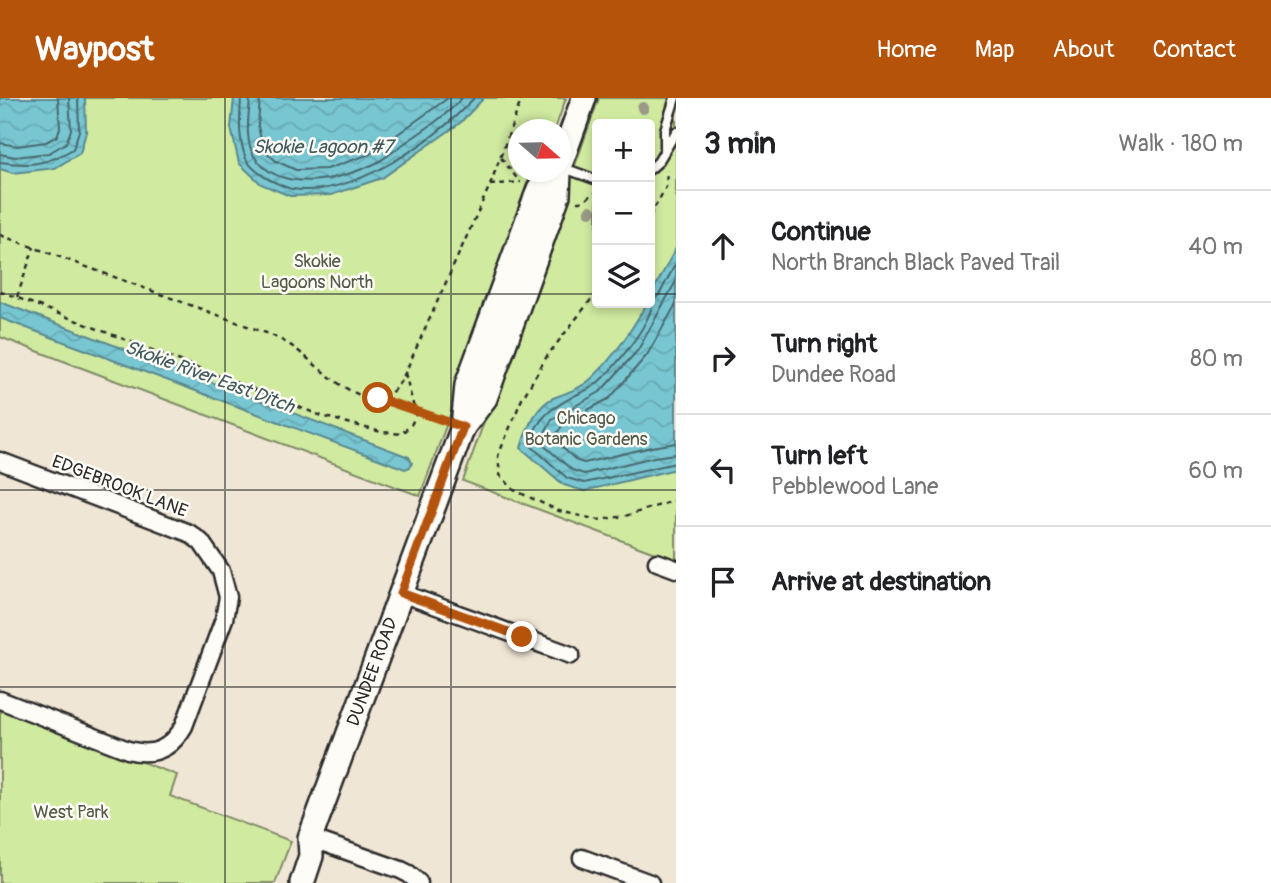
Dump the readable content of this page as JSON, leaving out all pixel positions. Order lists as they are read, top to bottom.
{
  "streets": {
    "main road": ["DUNDEE ROAD"],
    "street": ["EDGEBROOK LANE"]
  },
  "water": ["Skokie Lagoon #7", "Skokie River East Ditch"],
  "parks": ["Skokie Lagoons North", "Chicago Botanic Gardens", "West Park"],
  "north": "right",
  "page": {
    "header": "Waypost",
    "nav": [
      "Home",
      "Map",
      "About",
      "Contact"
    ],
    "heading": ["3 min", "Walk · 180 m"],
    "map_buttons": ["+", "−"],
    "list": [
      ["Continue", "North Branch Black Paved Trail", "40 m"],
      ["Turn right", "Dundee Road", "80 m"],
      ["Turn left", "Pebblewood Lane", "60 m"],
      "Arrive at destination"
    ]
  }
}
